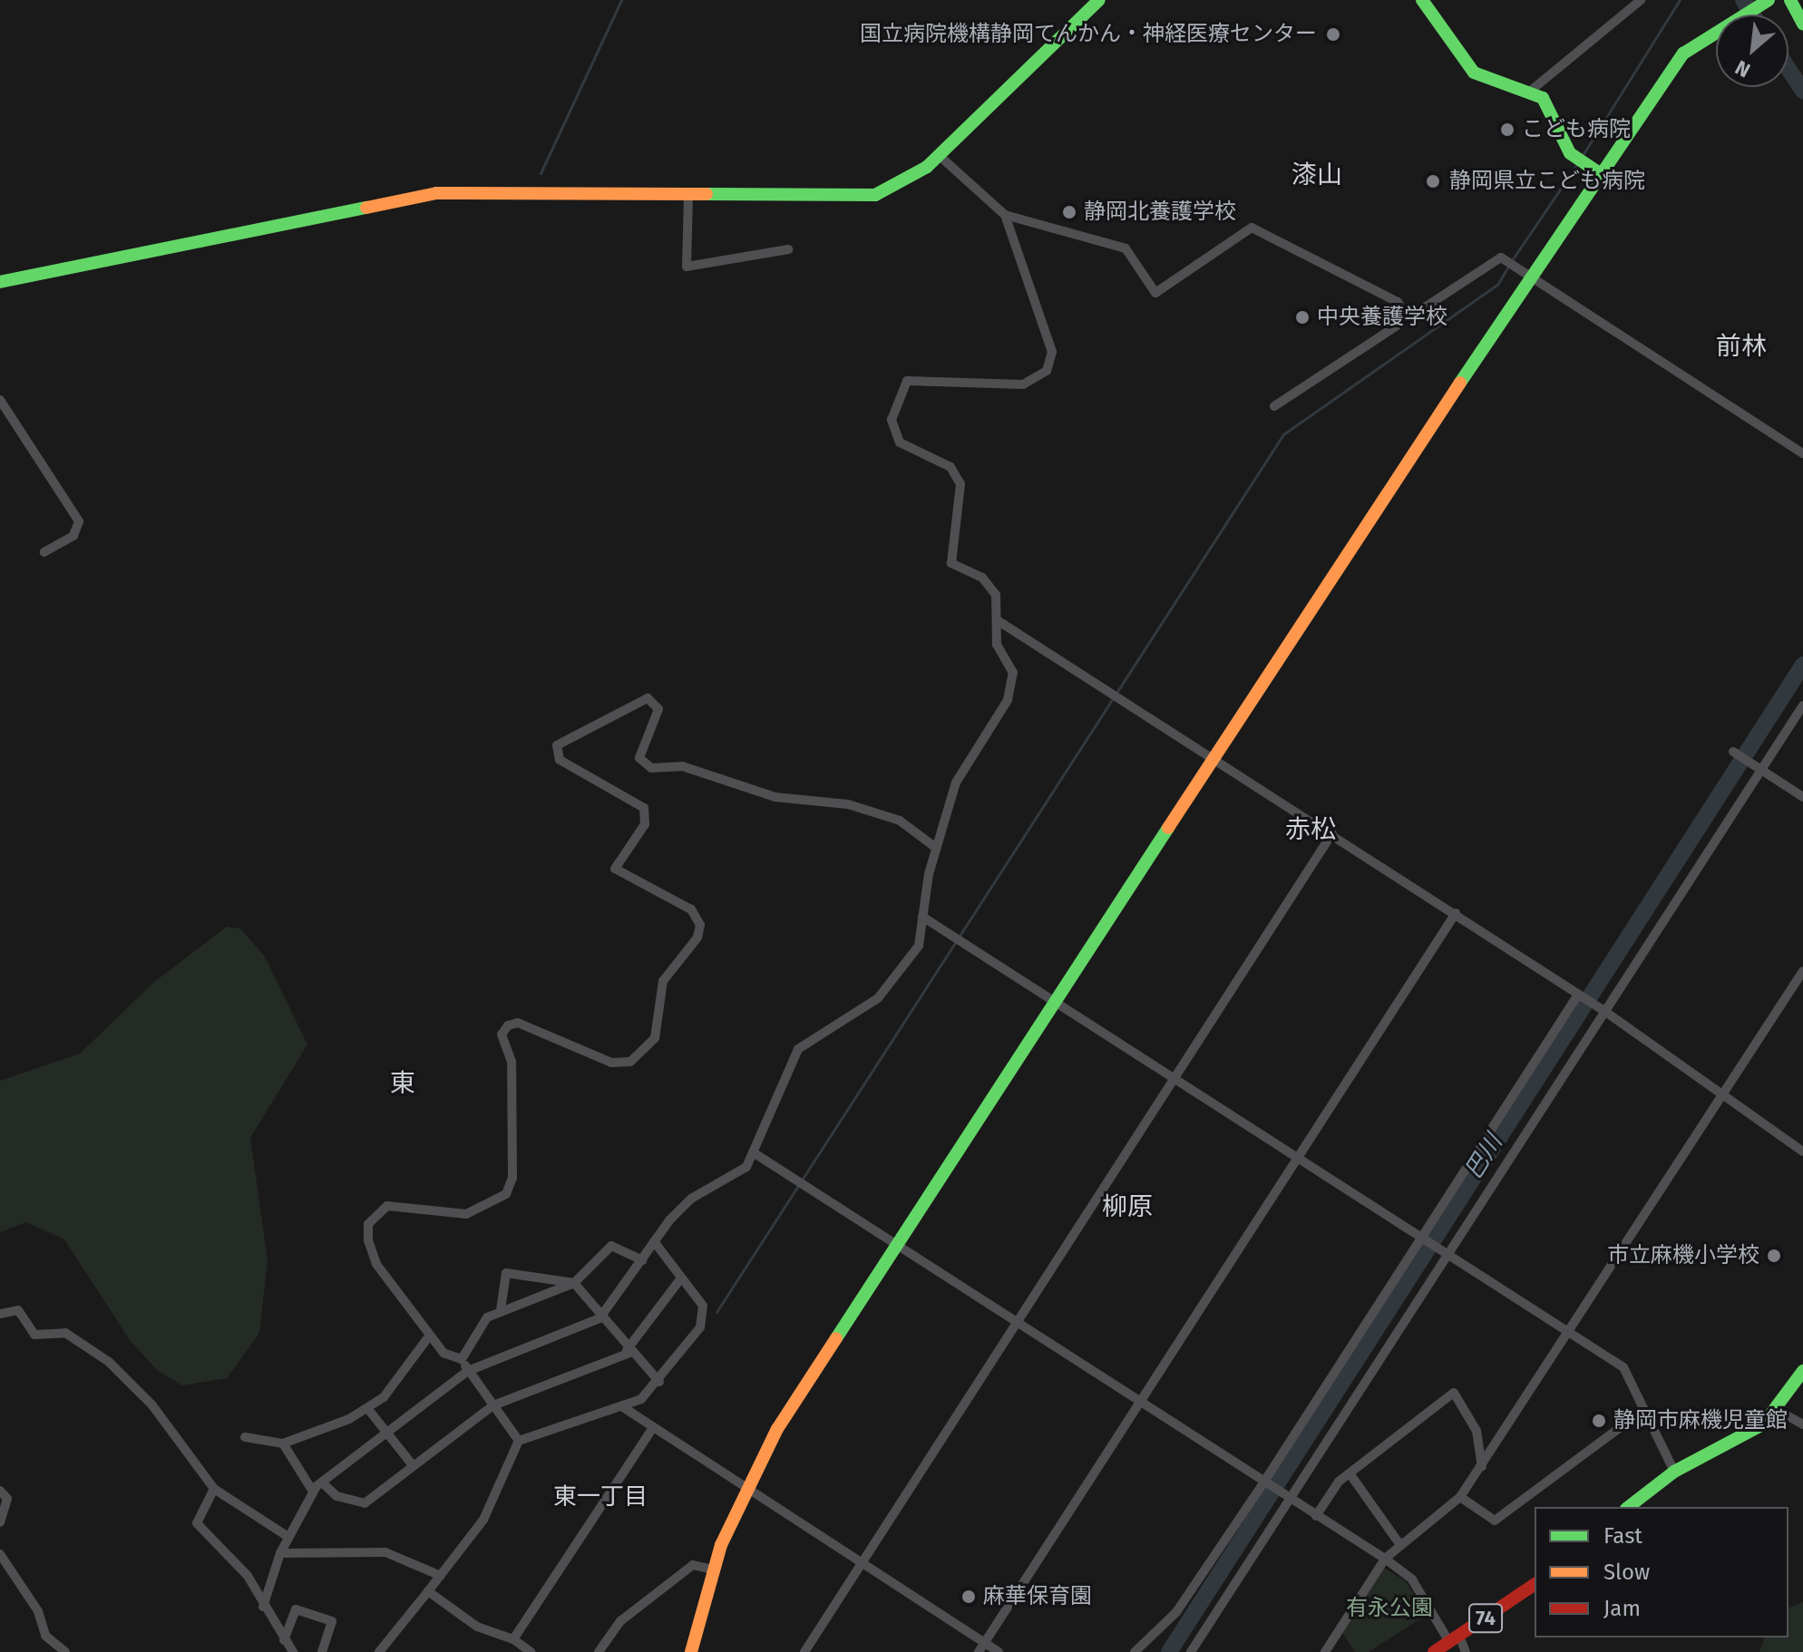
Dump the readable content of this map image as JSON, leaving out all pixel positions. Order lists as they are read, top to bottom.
{
  "streets": {
    "street": ["74"]
  },
  "districts": [
    "漆山",
    "前林",
    "赤松",
    "東",
    "柳原",
    "東一丁目"
  ],
  "water": ["巴川"],
  "parks": ["有永公園"],
  "places": [
    "国立病院機構静岡てんかん・神経医療センター",
    "こども病院",
    "静岡県立こども病院",
    "静岡北養護学校",
    "中央養護学校",
    "市立麻機小学校",
    "静岡市麻機児童館",
    "麻華保育園"
  ],
  "legend": ["Fast", "Slow", "Jam"],
  "north": "bottom left"
}
